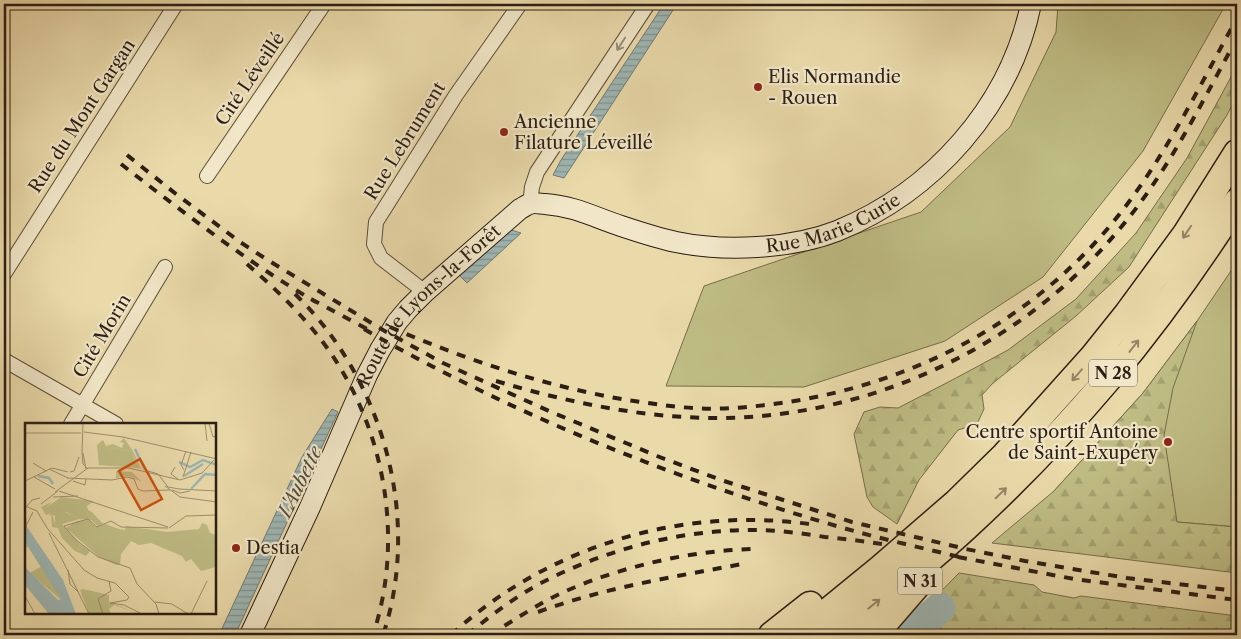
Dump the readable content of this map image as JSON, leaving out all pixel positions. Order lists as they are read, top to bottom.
{
  "streets": {
    "highway": ["N 28", "N 31"],
    "street": [
      "Cité Léveillé",
      "Rue du Mont Gargan",
      "Rue Lebrument",
      "Rue Marie Curie",
      "Route de Lyons-la-Forêt",
      "Cité Morin"
    ]
  },
  "crossings": [
    ["Rue Lebrument", "Route de Lyons-la-Forêt"],
    ["Rue Marie Curie", "Route de Lyons-la-Forêt"],
    ["N 28", "N 31"]
  ],
  "water": ["L'Aubette"],
  "places": [
    "Elis Normandie - Rouen",
    "Ancienne Filature Léveillé",
    "Centre sportif Antoine de Saint-Exupéry",
    "Destia"
  ]
}
